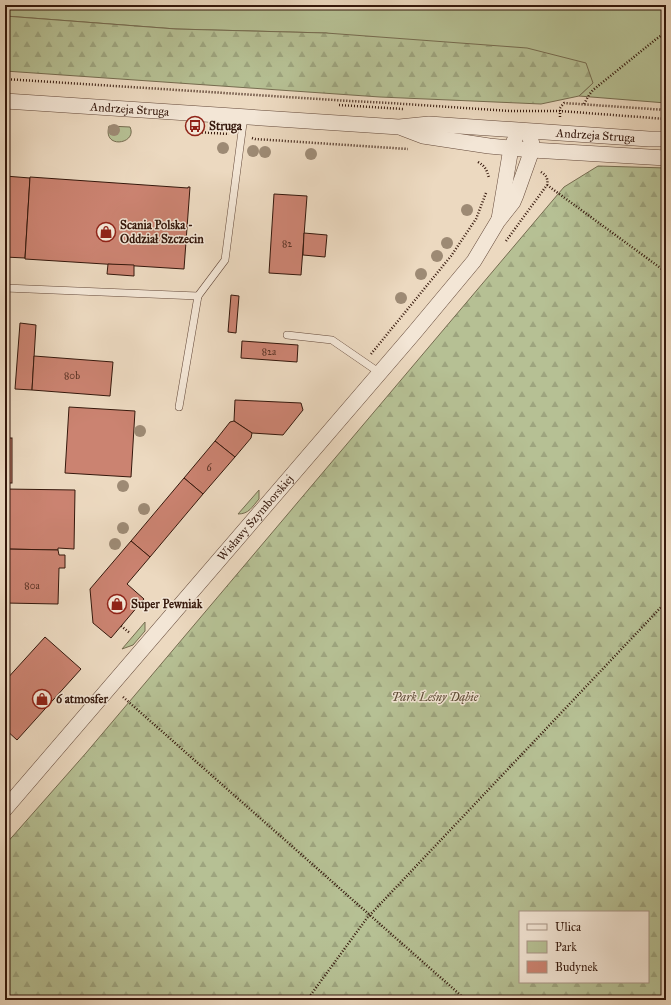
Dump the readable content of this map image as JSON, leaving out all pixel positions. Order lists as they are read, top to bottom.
{
  "streets": {
    "street": ["Andrzeja Struga", "Wisławy Szymborskiej"]
  },
  "crossings": [
    ["Andrzeja Struga", "Wisławy Szymborskiej"]
  ],
  "parks": ["Park Leśny Dąbie"],
  "places": {
    "bus stop": ["Struga"],
    "shop": ["Scania Polska - Oddział Szczecin", "Super Pewniak", "6 atmosfer"]
  },
  "house_numbers": [
    "82",
    "82a",
    "80b",
    "6",
    "80a"
  ],
  "legend": ["Ulica", "Park", "Budynek"]
}
